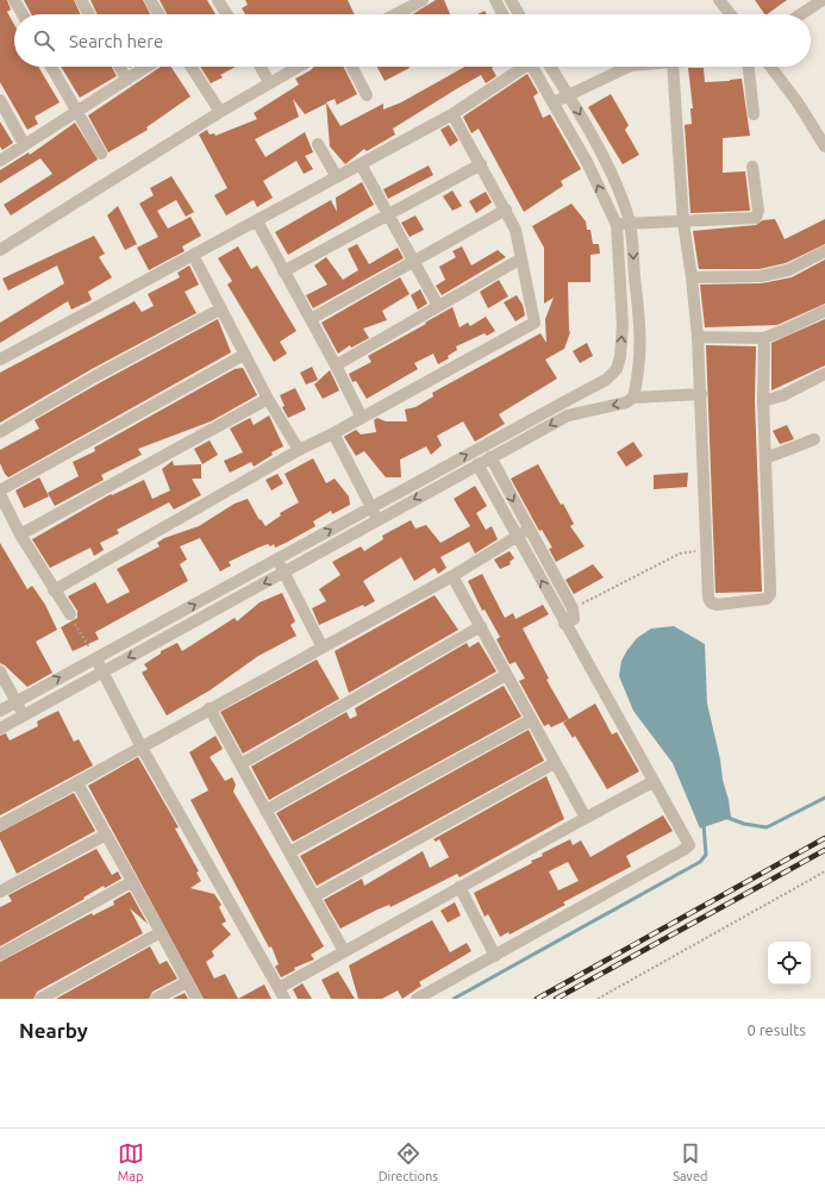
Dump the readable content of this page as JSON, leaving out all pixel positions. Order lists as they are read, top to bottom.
{
  "page": {
    "search": "Search here",
    "heading": ["Nearby", "0 results"],
    "nav": ["Map", "Directions", "Saved"]
  }
}
